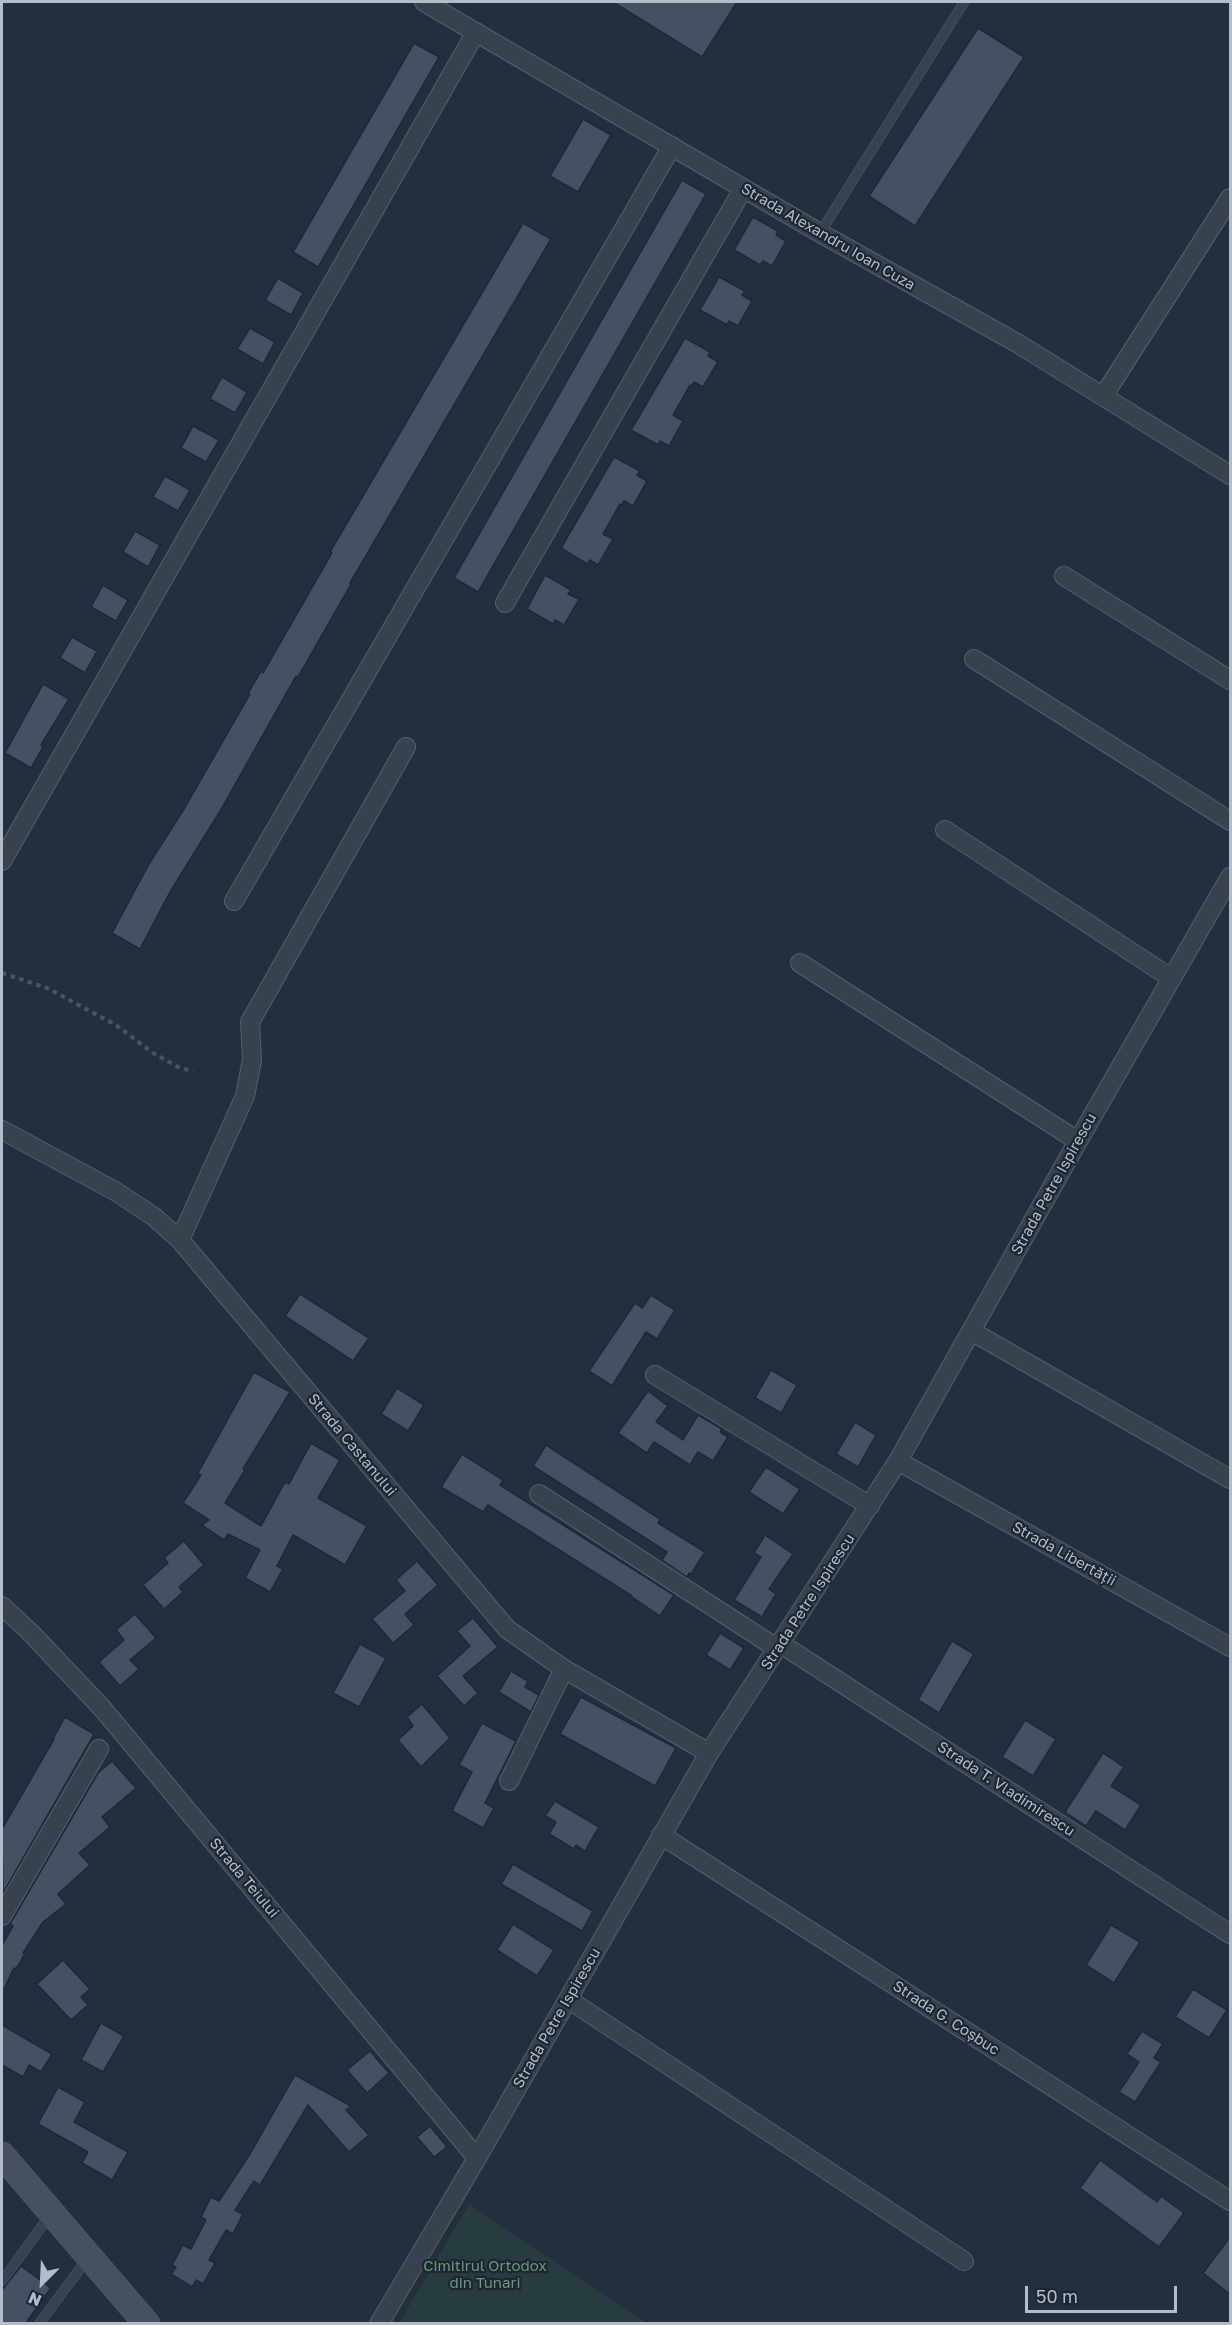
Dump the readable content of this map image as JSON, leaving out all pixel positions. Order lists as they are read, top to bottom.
{
  "streets": {
    "street": [
      "Strada Alexandru Ioan Cuza",
      "Strada Petre Ispirescu",
      "Strada Castanului",
      "Strada Libertății",
      "Strada T. Vladimirescu",
      "Strada Teiului",
      "Strada G. Coșbuc"
    ]
  },
  "crossings": [
    ["Strada Petre Ispirescu", "Strada Castanului"],
    ["Strada Petre Ispirescu", "Strada Libertății"],
    ["Strada Petre Ispirescu", "Strada T. Vladimirescu"],
    ["Strada Petre Ispirescu", "Strada Teiului"],
    ["Strada Petre Ispirescu", "Strada G. Coșbuc"]
  ],
  "parks": ["Cimitirul Ortodox din Tunari"],
  "scale_bar": "50 m",
  "north": "bottom left"
}
